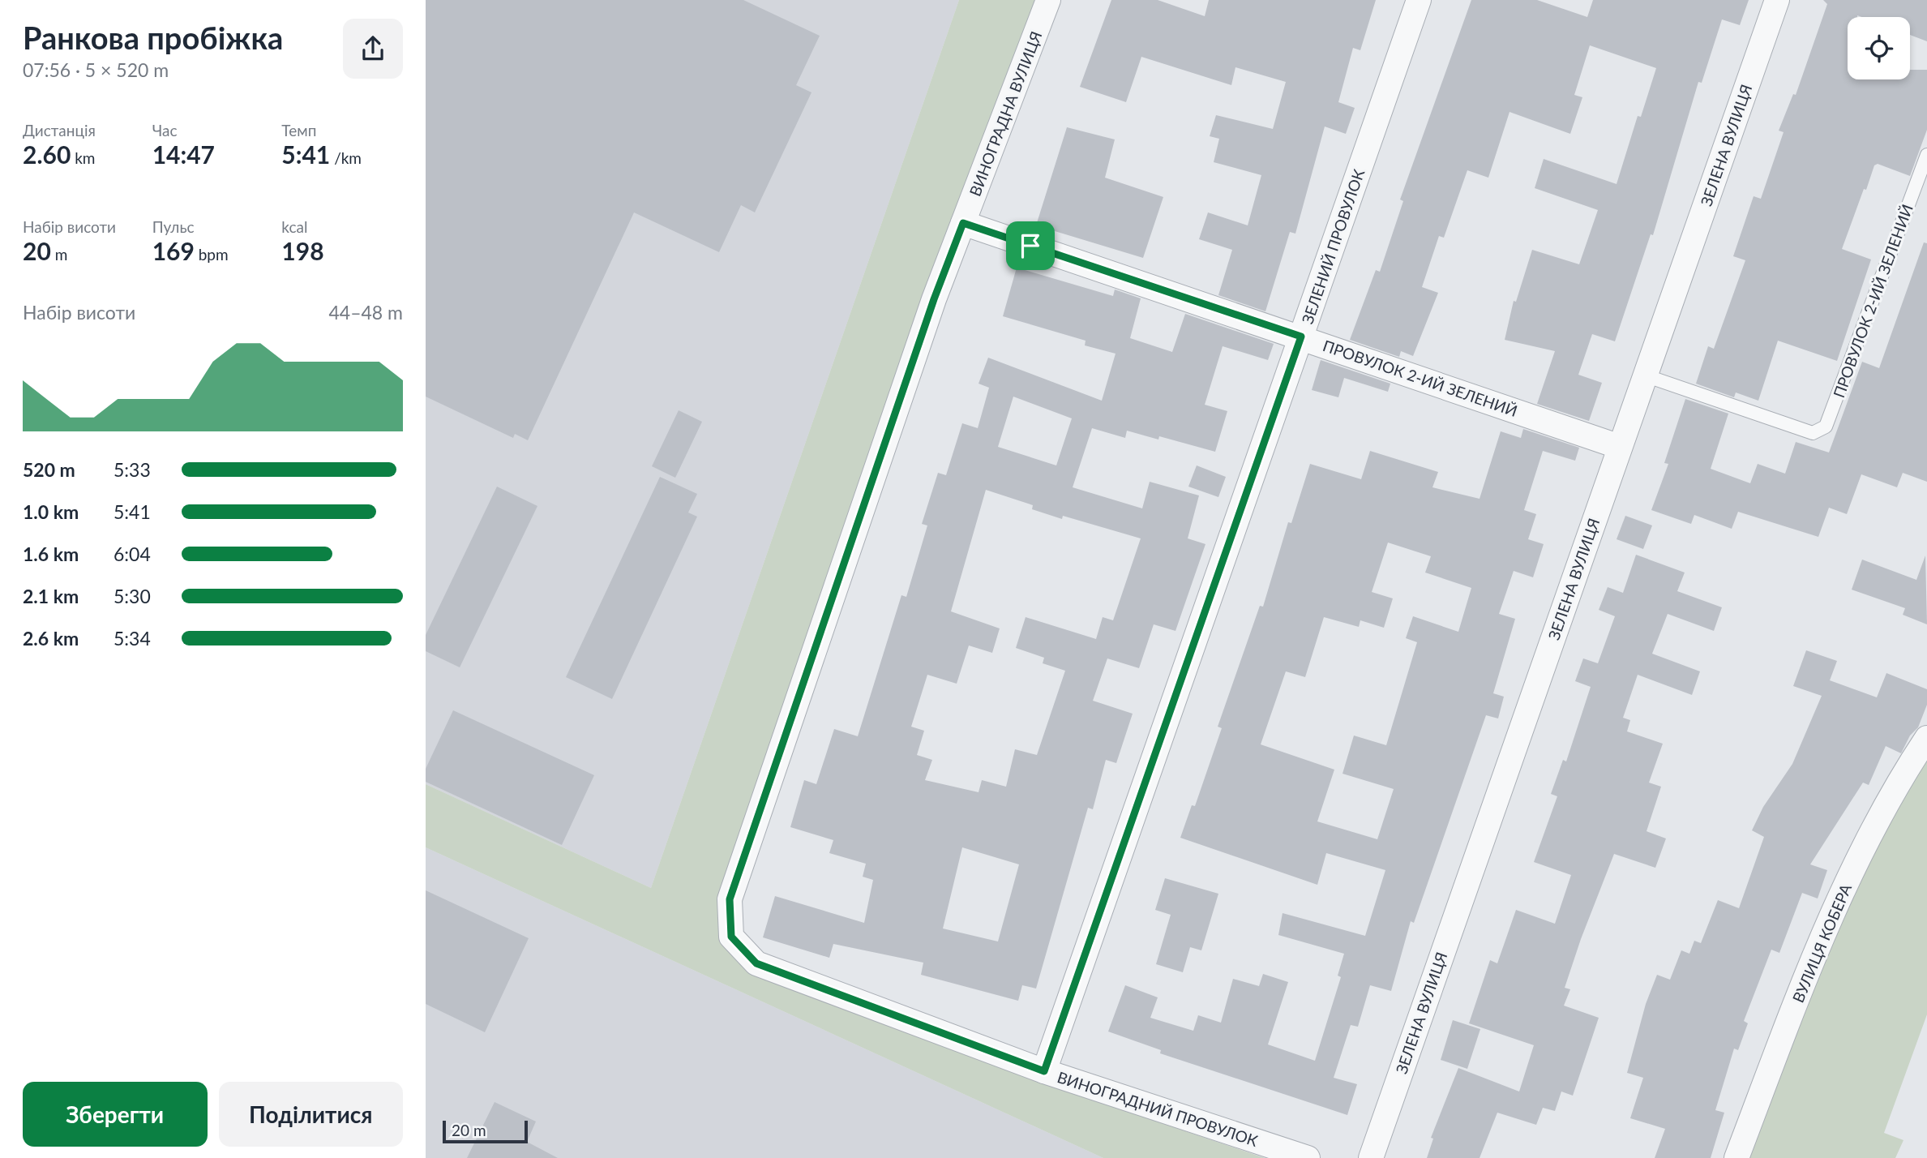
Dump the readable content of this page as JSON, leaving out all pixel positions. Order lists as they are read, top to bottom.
{
  "streets": {
    "street": [
      "ВИНОГРАДНА ВУЛИЦЯ",
      "ЗЕЛЕНА ВУЛИЦЯ",
      "ЗЕЛЕНИЙ ПРОВУЛОК",
      "ПРОВУЛОК 2-ИЙ ЗЕЛЕНИЙ",
      "ВУЛИЦЯ КОБЕРА",
      "ВИНОГРАДНИЙ ПРОВУЛОК"
    ]
  },
  "crossings": [
    ["ВИНОГРАДНА ВУЛИЦЯ", "ПРОВУЛОК 2-ИЙ ЗЕЛЕНИЙ"],
    ["ВИНОГРАДНА ВУЛИЦЯ", "ВИНОГРАДНИЙ ПРОВУЛОК"],
    ["ЗЕЛЕНА ВУЛИЦЯ", "ПРОВУЛОК 2-ИЙ ЗЕЛЕНИЙ"],
    ["ЗЕЛЕНИЙ ПРОВУЛОК", "ПРОВУЛОК 2-ИЙ ЗЕЛЕНИЙ"],
    ["ЗЕЛЕНИЙ ПРОВУЛОК", "ВИНОГРАДНИЙ ПРОВУЛОК"]
  ],
  "scale_bar": "20 m",
  "page": {
    "heading": ["Ранкова пробіжка", "07:56 · 5 × 520 m"],
    "stats": [
      ["Дистанція", "2.60 km"],
      ["Час", "14:47"],
      ["Темп", "5:41 /km"],
      ["Набір висоти", "20 m"],
      ["Пульс", "169 bpm"],
      ["kcal", "198"]
    ],
    "chart": ["Набір висоти", "44–48 m"],
    "list": [
      {
        "name": "520 m",
        "note": "5:33"
      },
      {
        "name": "1.0 km",
        "note": "5:41"
      },
      {
        "name": "1.6 km",
        "note": "6:04"
      },
      {
        "name": "2.1 km",
        "note": "5:30"
      },
      {
        "name": "2.6 km",
        "note": "5:34"
      }
    ],
    "buttons": ["Зберегти", "Поділитися"],
    "scale": "20 m"
  }
}
